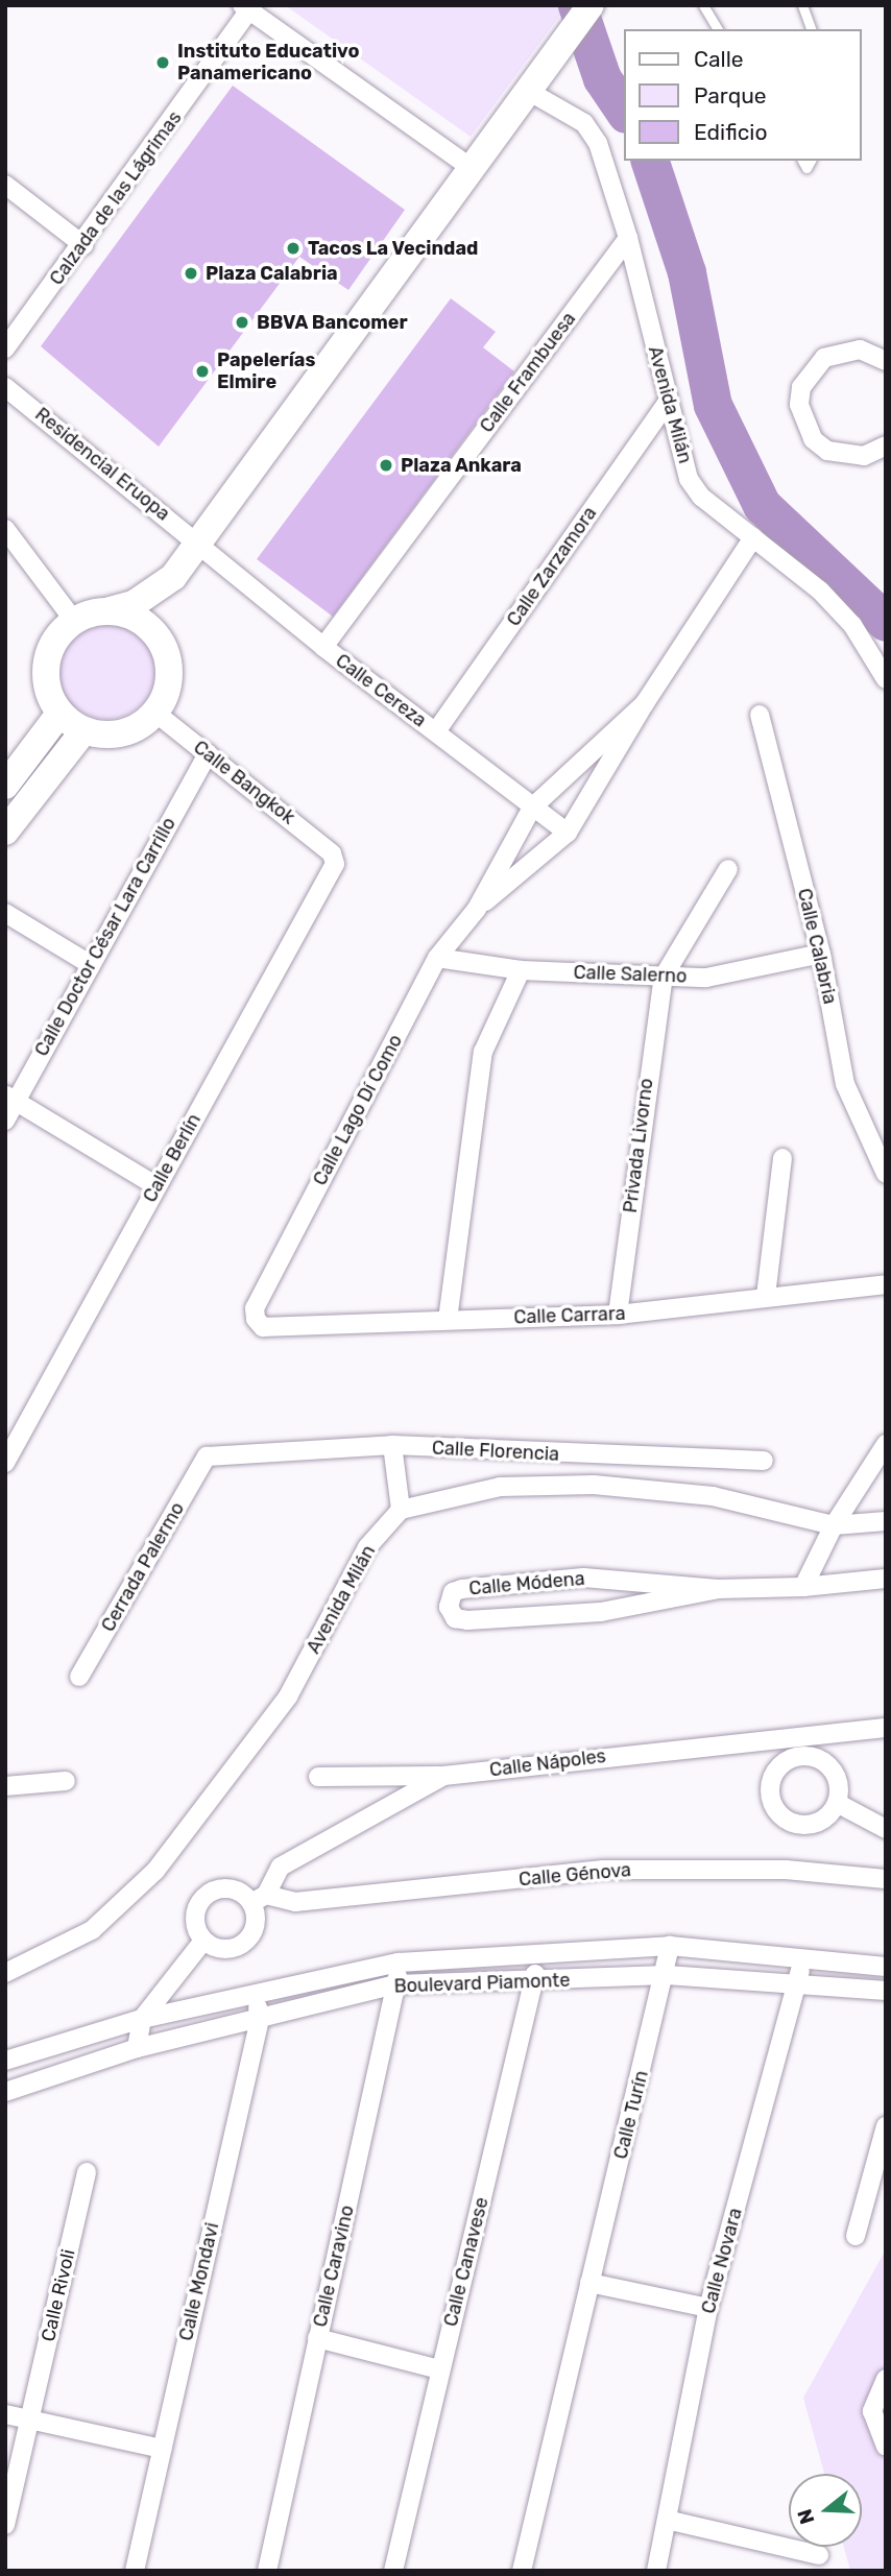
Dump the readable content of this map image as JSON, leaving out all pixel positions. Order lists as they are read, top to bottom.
{
  "streets": {
    "street": [
      "Calzada de las Lágrimas",
      "Calle Frambuesa",
      "Avenida Milán",
      "Residencial Eruopa",
      "Calle Zarzamora",
      "Calle Cereza",
      "Calle Bangkok",
      "Calle Doctor César Lara Carrillo",
      "Calle Calabria",
      "Calle Salerno",
      "Calle Lago Dí Como",
      "Privada Livorno",
      "Calle Berlín",
      "Calle Carrara",
      "Calle Florencia",
      "Cerrada Palermo",
      "Calle Módena",
      "Calle Nápoles",
      "Calle Génova",
      "Boulevard Piamonte",
      "Calle Turín",
      "Calle Novara",
      "Calle Canavese",
      "Calle Caravino",
      "Calle Mondavi",
      "Calle Rivoli"
    ]
  },
  "crossings": [
    ["Calle Frambuesa", "Avenida Milán"],
    ["Calle Frambuesa", "Calle Cereza"],
    ["Avenida Milán", "Calle Zarzamora"],
    ["Residencial Eruopa", "Calle Cereza"],
    ["Calle Zarzamora", "Calle Cereza"],
    ["Calle Cereza", "Calle Lago Dí Como"],
    ["Calle Bangkok", "Calle Doctor César Lara Carrillo"],
    ["Calle Bangkok", "Calle Berlín"],
    ["Calle Calabria", "Calle Salerno"],
    ["Calle Salerno", "Calle Lago Dí Como"],
    ["Calle Salerno", "Privada Livorno"],
    ["Calle Lago Dí Como", "Calle Carrara"],
    ["Privada Livorno", "Calle Carrara"],
    ["Calle Florencia", "Cerrada Palermo"],
    ["Calle Nápoles", "Calle Génova"],
    ["Boulevard Piamonte", "Calle Turín"],
    ["Boulevard Piamonte", "Calle Novara"],
    ["Boulevard Piamonte", "Calle Canavese"],
    ["Boulevard Piamonte", "Calle Caravino"],
    ["Boulevard Piamonte", "Calle Mondavi"]
  ],
  "places": [
    "Instituto Educativo Panamericano",
    "Tacos La Vecindad",
    "Plaza Calabria",
    "BBVA Bancomer",
    "Papelerías Elmire",
    "Plaza Ankara"
  ],
  "legend": ["Calle", "Parque", "Edificio"],
  "north": "left"
}
